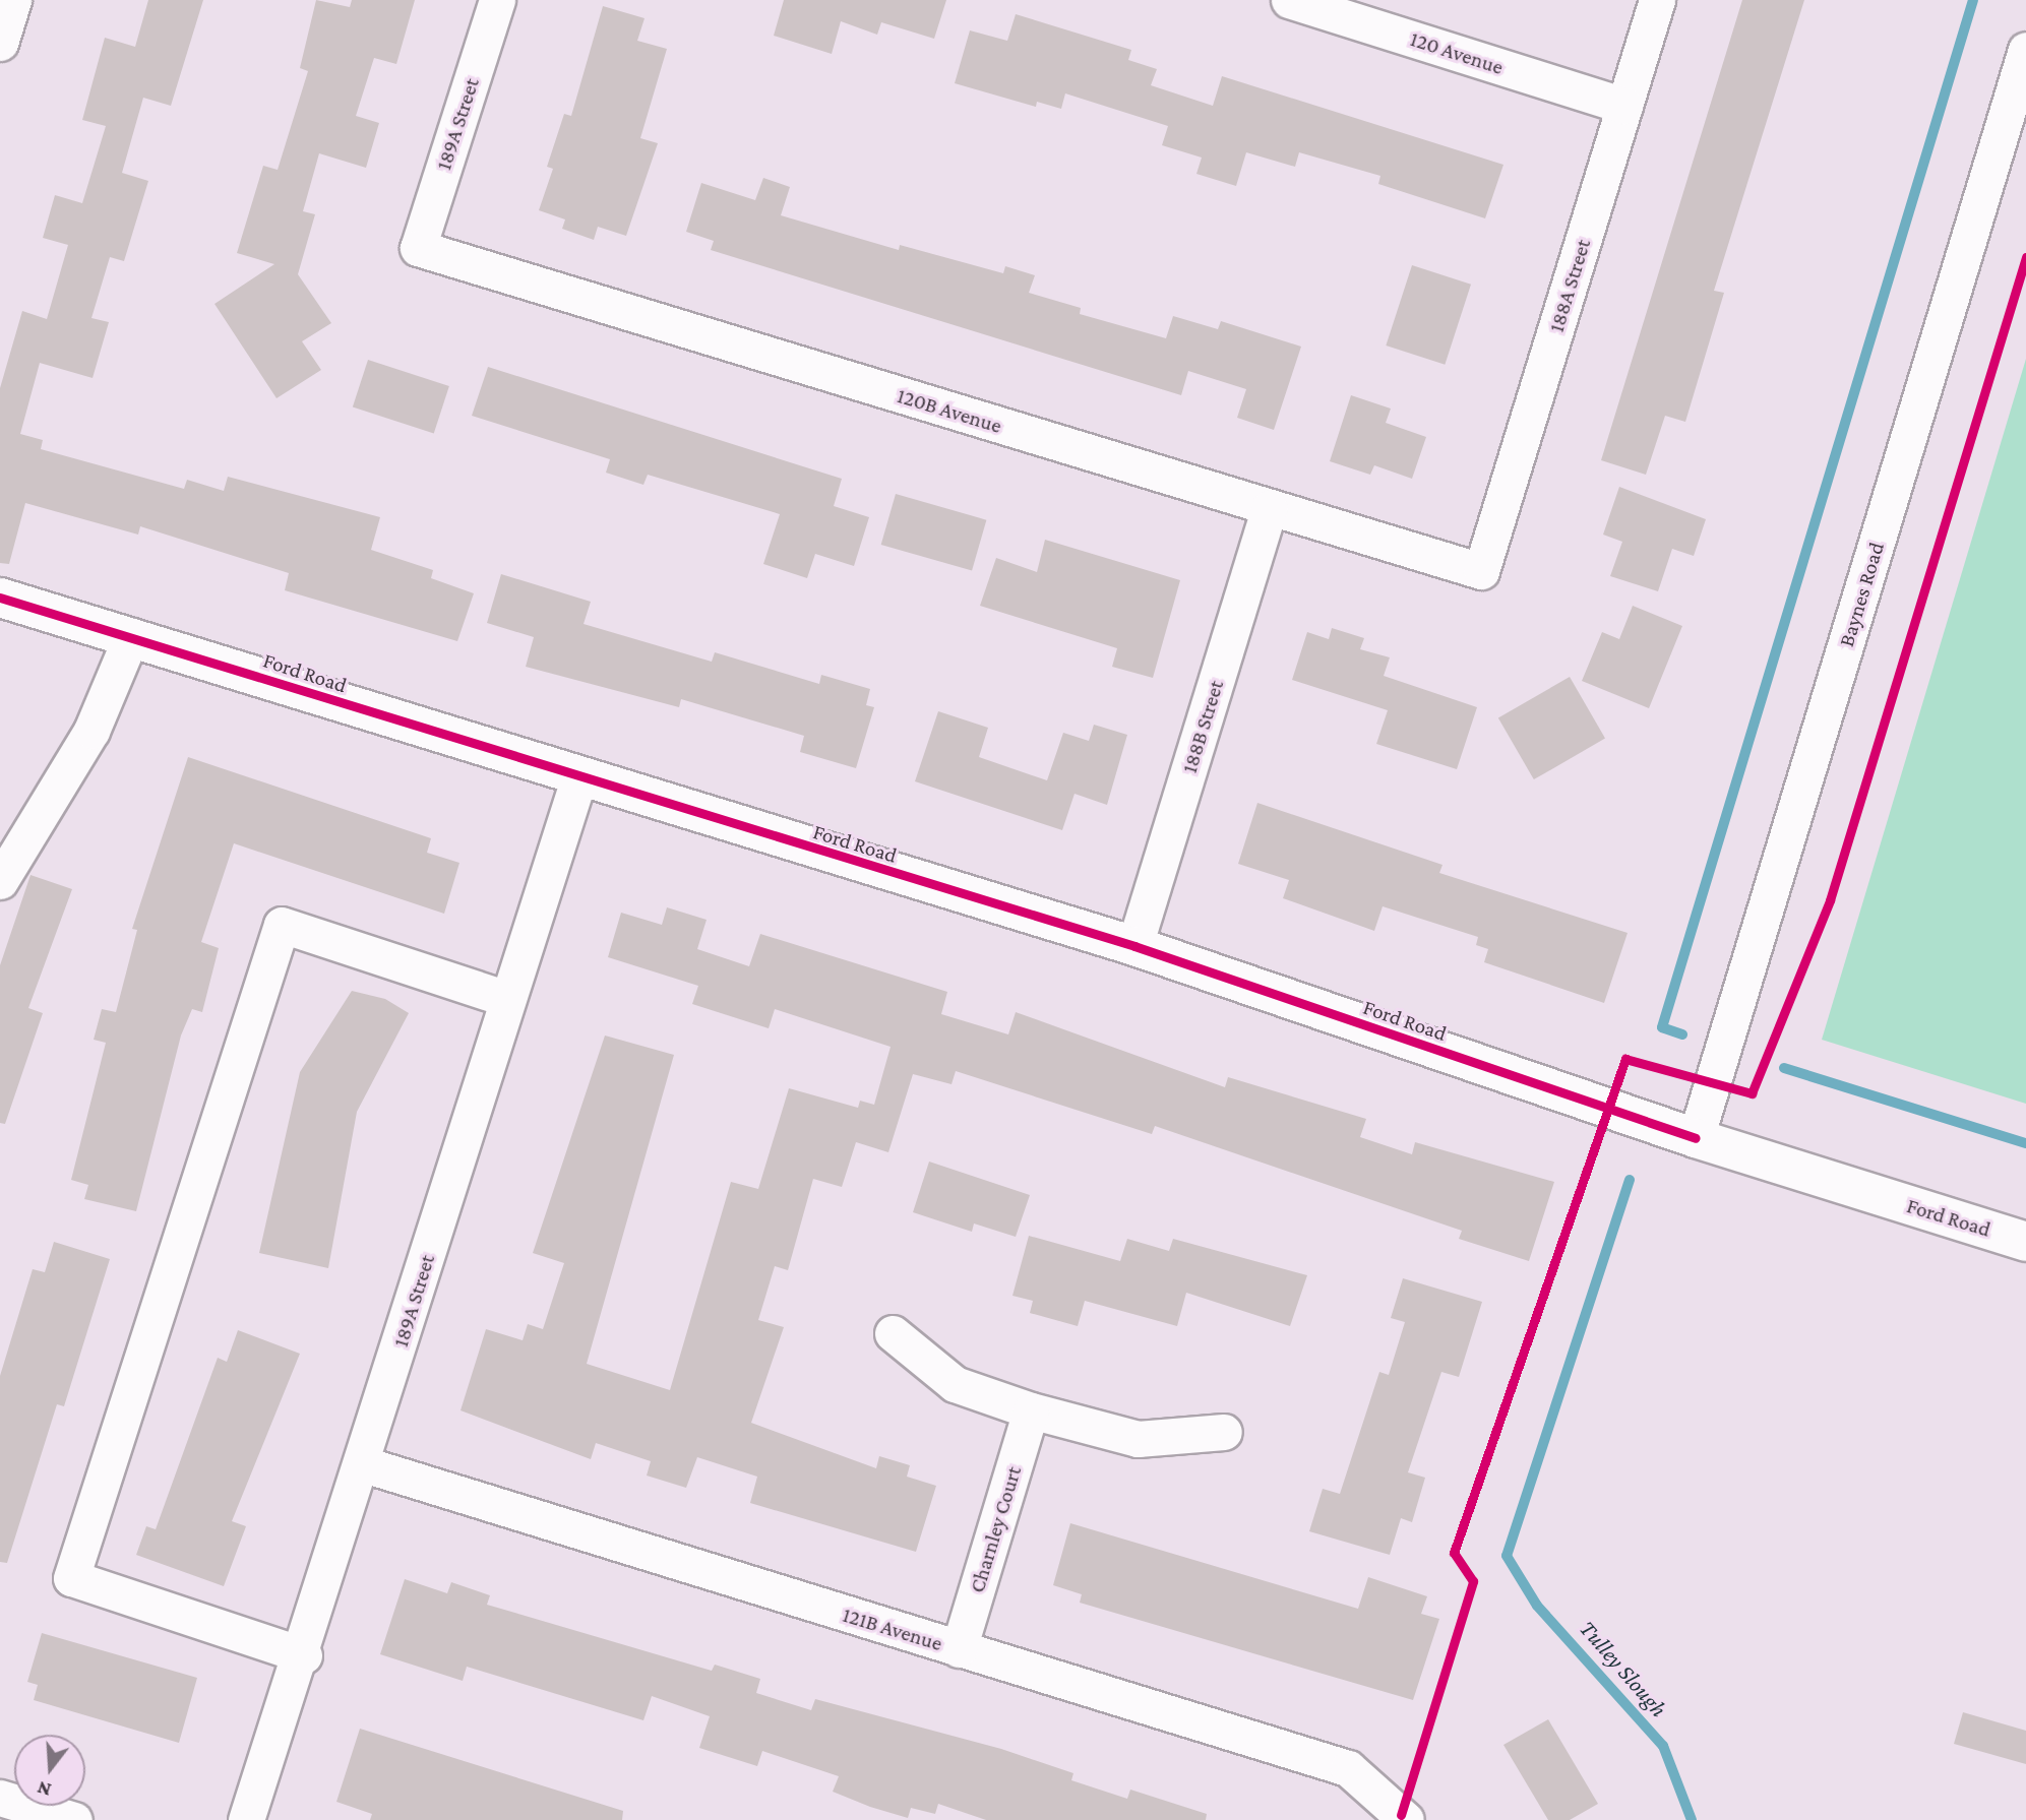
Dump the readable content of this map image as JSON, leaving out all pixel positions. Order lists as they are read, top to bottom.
{
  "streets": {
    "main road": ["Ford Road"],
    "street": [
      "120 Avenue",
      "189A Street",
      "188A Street",
      "120B Avenue",
      "Baynes Road",
      "188B Street",
      "Charnley Court",
      "121B Avenue"
    ]
  },
  "crossings": [
    ["120 Avenue", "188A Street"],
    ["189A Street", "120B Avenue"],
    ["189A Street", "Ford Road"],
    ["189A Street", "121B Avenue"],
    ["188A Street", "120B Avenue"],
    ["120B Avenue", "188B Street"],
    ["Baynes Road", "Ford Road"],
    ["Ford Road", "188B Street"],
    ["Charnley Court", "121B Avenue"]
  ],
  "water": ["Tulley Slough"],
  "north": "bottom"
}
